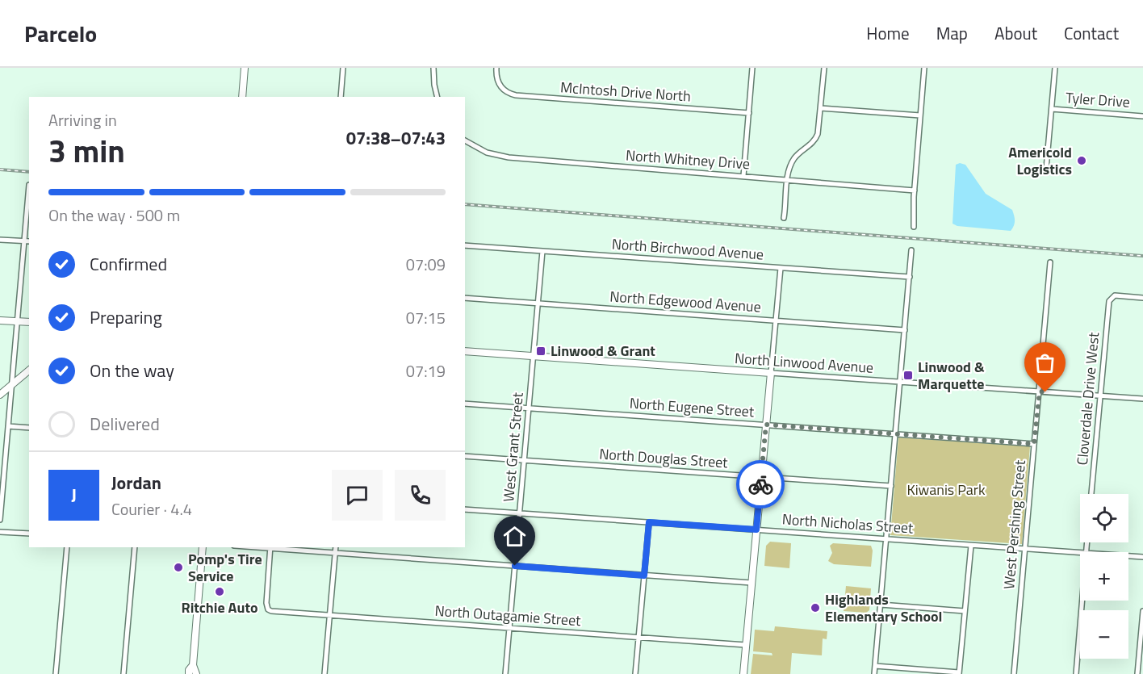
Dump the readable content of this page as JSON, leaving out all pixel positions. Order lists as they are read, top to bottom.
{
  "streets": {
    "street": [
      "McIntosh Drive North",
      "Tyler Drive",
      "North Whitney Drive",
      "North Birchwood Avenue",
      "North Edgewood Avenue",
      "North Linwood Avenue",
      "Cloverdale Drive West",
      "North Eugene Street",
      "West Grant Street",
      "North Douglas Street",
      "North Nicholas Street",
      "West Pershing Street",
      "North Outagamie Street"
    ]
  },
  "crossings": [
    ["North Birchwood Avenue", "West Grant Street"],
    ["North Edgewood Avenue", "West Grant Street"],
    ["North Linwood Avenue", "Cloverdale Drive West"],
    ["North Linwood Avenue", "West Grant Street"],
    ["North Linwood Avenue", "West Pershing Street"],
    ["North Eugene Street", "West Grant Street"],
    ["North Eugene Street", "West Pershing Street"],
    ["West Grant Street", "North Douglas Street"],
    ["West Grant Street", "North Nicholas Street"],
    ["West Grant Street", "North Outagamie Street"],
    ["North Nicholas Street", "West Pershing Street"]
  ],
  "parks": ["Kiwanis Park"],
  "places": {
    "other": [
      "Americold Logistics",
      "Pomp's Tire Service",
      "Ritchie Auto",
      "Highlands Elementary School"
    ],
    "transit": ["Linwood & Grant", "Linwood & Marquette"]
  },
  "page": {
    "header": "Parcelo",
    "nav": [
      "Home",
      "Map",
      "About",
      "Contact"
    ],
    "heading": ["3 min", "Arriving in", "07:38–07:43"],
    "panel": ["Jordan", "Courier · 4.4"],
    "bar": "On the way · 500 m",
    "list": [
      ["Confirmed", "07:09"],
      ["Preparing", "07:15"],
      ["On the way", "07:19"],
      "Delivered"
    ],
    "round": "J",
    "map_buttons": ["+", "−"]
  }
}
